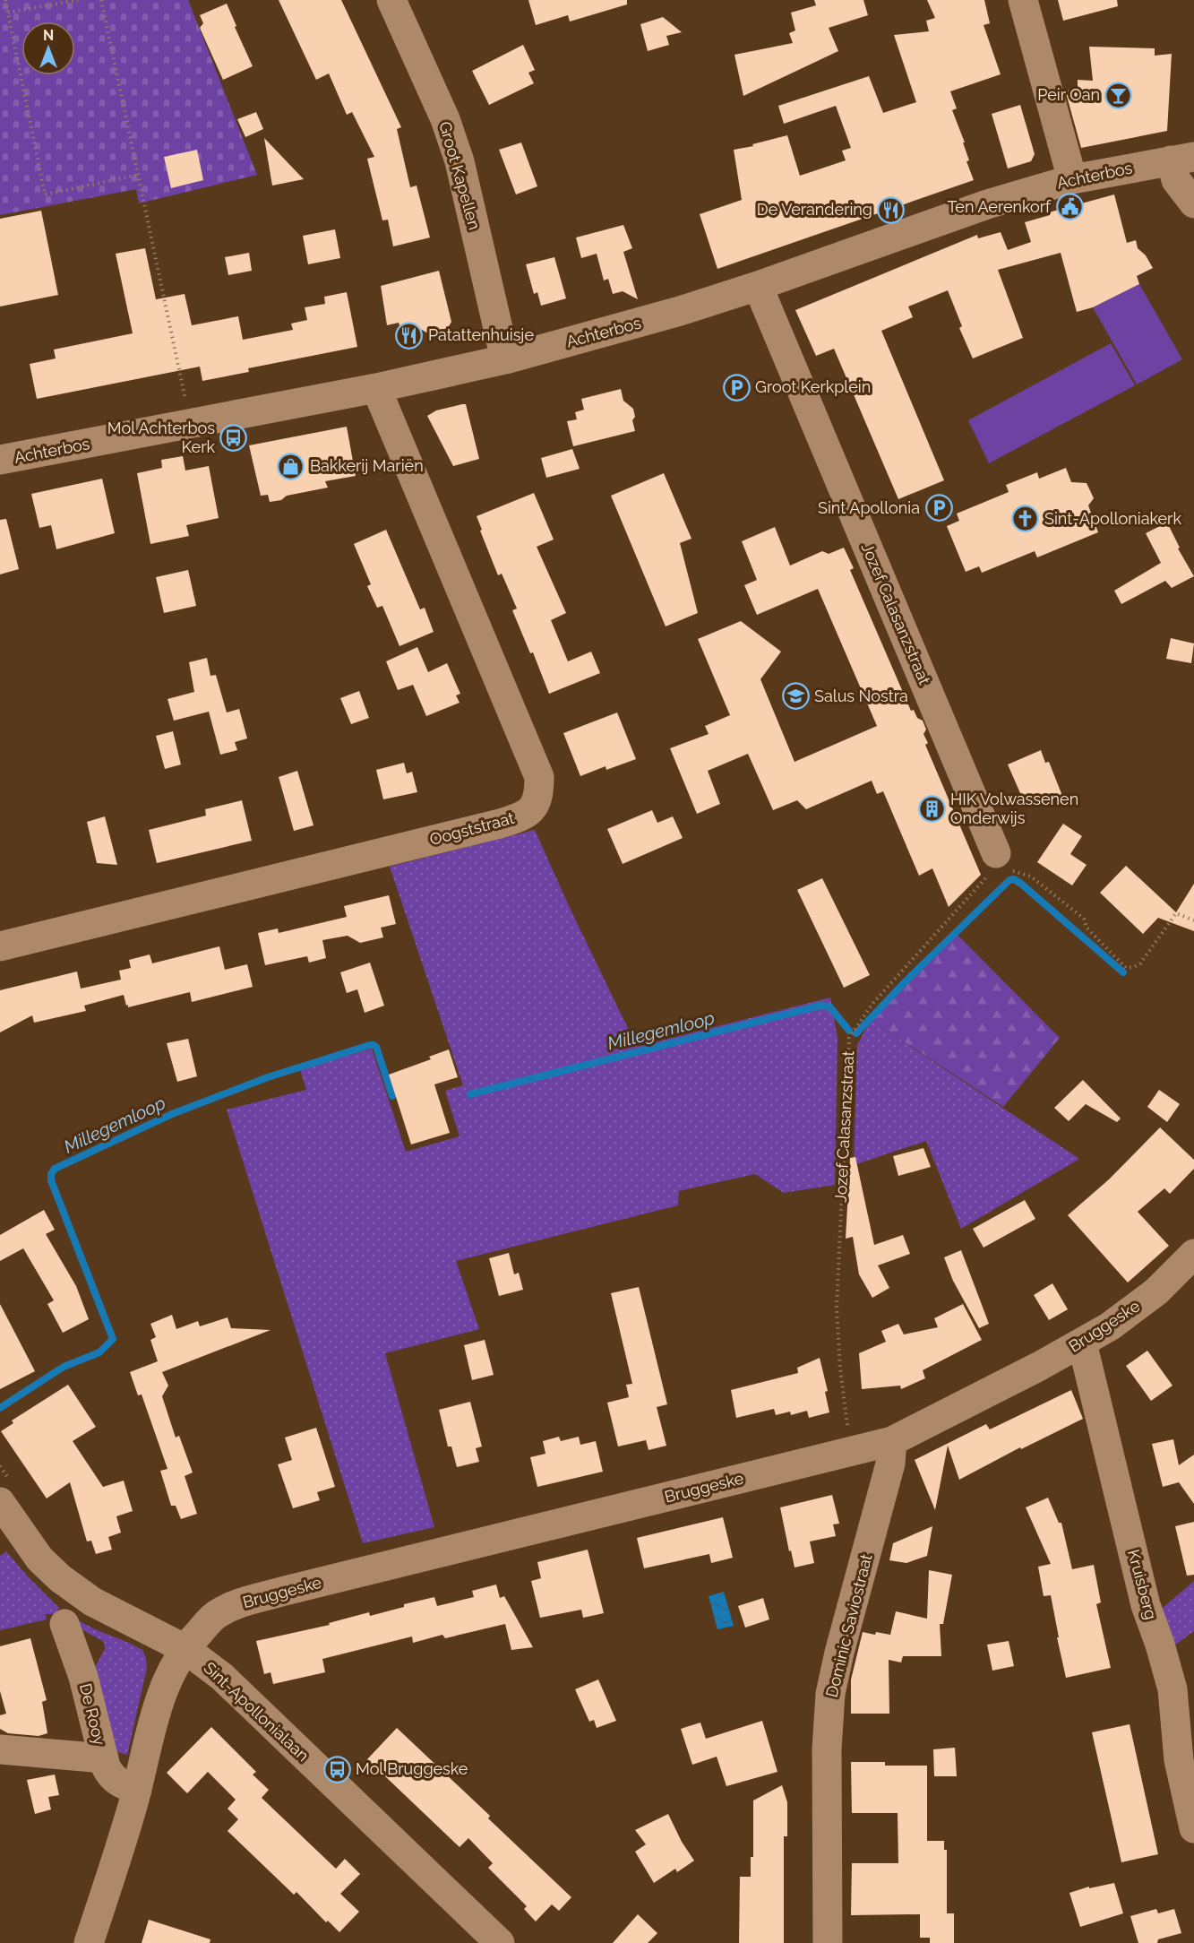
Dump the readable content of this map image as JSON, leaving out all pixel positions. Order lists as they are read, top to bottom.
{
  "streets": {
    "street": [
      "Groot Kapellen",
      "Achterbos",
      "Jozef Calasanzstraat",
      "Oogststraat",
      "Bruggeske",
      "Kruisberg",
      "Dominic Saviostraat",
      "Sint-Apollonialaan",
      "De Rooy"
    ]
  },
  "crossings": [
    ["Groot Kapellen", "Achterbos"],
    ["Achterbos", "Jozef Calasanzstraat"],
    ["Achterbos", "Oogststraat"],
    ["Jozef Calasanzstraat", "Bruggeske"],
    ["Bruggeske", "Kruisberg"],
    ["Bruggeske", "Dominic Saviostraat"],
    ["Bruggeske", "Sint-Apollonialaan"]
  ],
  "water": ["Millegemloop"],
  "places": {
    "bar": ["Peir Oan"],
    "public building": ["Ten Aerenkorf"],
    "restaurant": ["De Verandering", "Patattenhuisje"],
    "parking": ["Groot Kerkplein", "Sint Apollonia"],
    "bus stop": ["Mol Achterbos Kerk", "Mol Bruggeske"],
    "shop": ["Bakkerij Mariën"],
    "church": ["Sint-Apolloniakerk"],
    "school or university": ["Salus Nostra"],
    "building": ["HIK Volwassenen Onderwijs"]
  },
  "north": "top"
}
